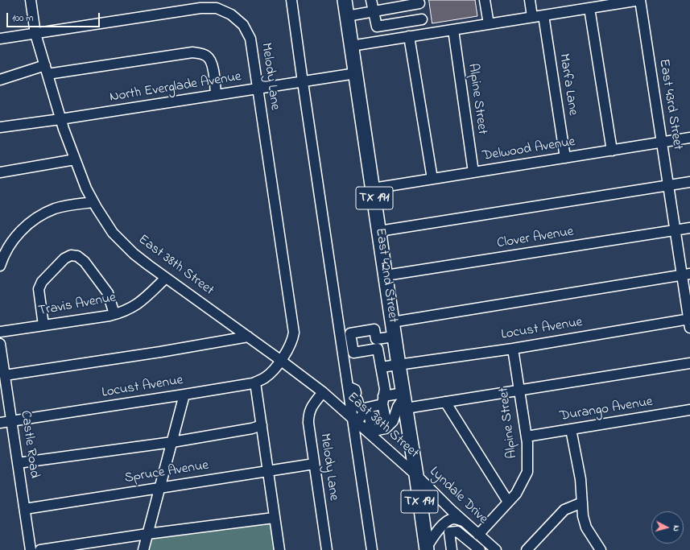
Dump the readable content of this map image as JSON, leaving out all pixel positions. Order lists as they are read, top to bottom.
{
  "streets": {
    "highway": ["TX 191", "East 42nd Street"],
    "street": [
      "Melody Lane",
      "Marfa Lane",
      "North Everglade Avenue",
      "Alpine Street",
      "East 43rd Street",
      "Delwood Avenue",
      "Clover Avenue",
      "East 38th Street",
      "Travis Avenue",
      "Locust Avenue",
      "Durango Avenue",
      "Castle Road",
      "Spruce Avenue",
      "Lyndale Drive"
    ]
  },
  "crossings": [
    ["Melody Lane", "North Everglade Avenue"],
    ["Melody Lane", "East 38th Street"],
    ["Melody Lane", "Locust Avenue"],
    ["Melody Lane", "Spruce Avenue"],
    ["Marfa Lane", "Delwood Avenue"],
    ["North Everglade Avenue", "East 38th Street"],
    ["North Everglade Avenue", "East 42nd Street"],
    ["Alpine Street", "Delwood Avenue"],
    ["Alpine Street", "Locust Avenue"],
    ["Alpine Street", "Durango Avenue"],
    ["Alpine Street", "Lyndale Drive"],
    ["East 43rd Street", "Delwood Avenue"],
    ["East 43rd Street", "Clover Avenue"],
    ["East 43rd Street", "Locust Avenue"],
    ["Delwood Avenue", "East 42nd Street"],
    ["Clover Avenue", "East 42nd Street"],
    ["East 38th Street", "East 42nd Street"],
    ["East 38th Street", "Travis Avenue"],
    ["East 38th Street", "Locust Avenue"],
    ["East 38th Street", "Lyndale Drive"],
    ["East 42nd Street", "Locust Avenue"],
    ["East 42nd Street", "Lyndale Drive"],
    ["Locust Avenue", "Castle Road"],
    ["Castle Road", "Spruce Avenue"]
  ],
  "scale_bar": "100 m",
  "north": "right"
}
